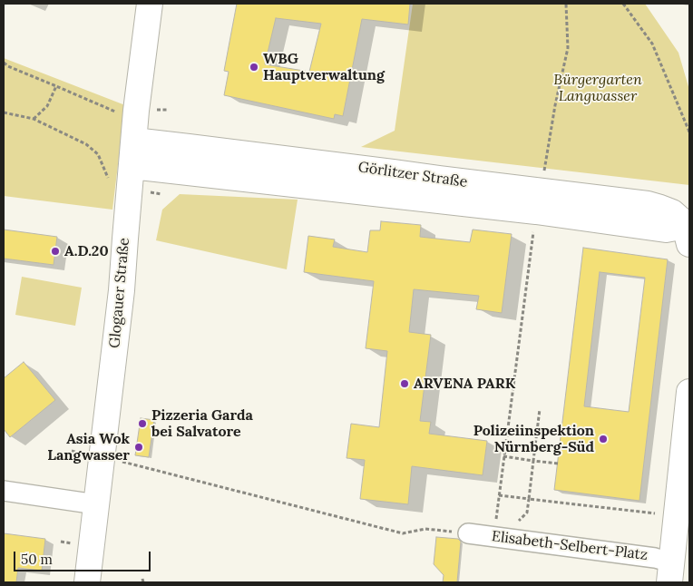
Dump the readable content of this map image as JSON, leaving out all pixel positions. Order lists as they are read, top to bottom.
{
  "streets": {
    "street": ["Görlitzer Straße", "Glogauer Straße", "Elisabeth-Selbert-Platz"]
  },
  "crossings": [
    ["Görlitzer Straße", "Glogauer Straße"]
  ],
  "parks": ["Bürgergarten Langwasser"],
  "places": [
    "WBG Hauptverwaltung",
    "A.D.20",
    "ARVENA PARK",
    "Pizzeria Garda bei Salvatore",
    "Polizeiinspektion Nürnberg-Süd",
    "Asia Wok Langwasser"
  ],
  "scale_bar": "50 m"
}
